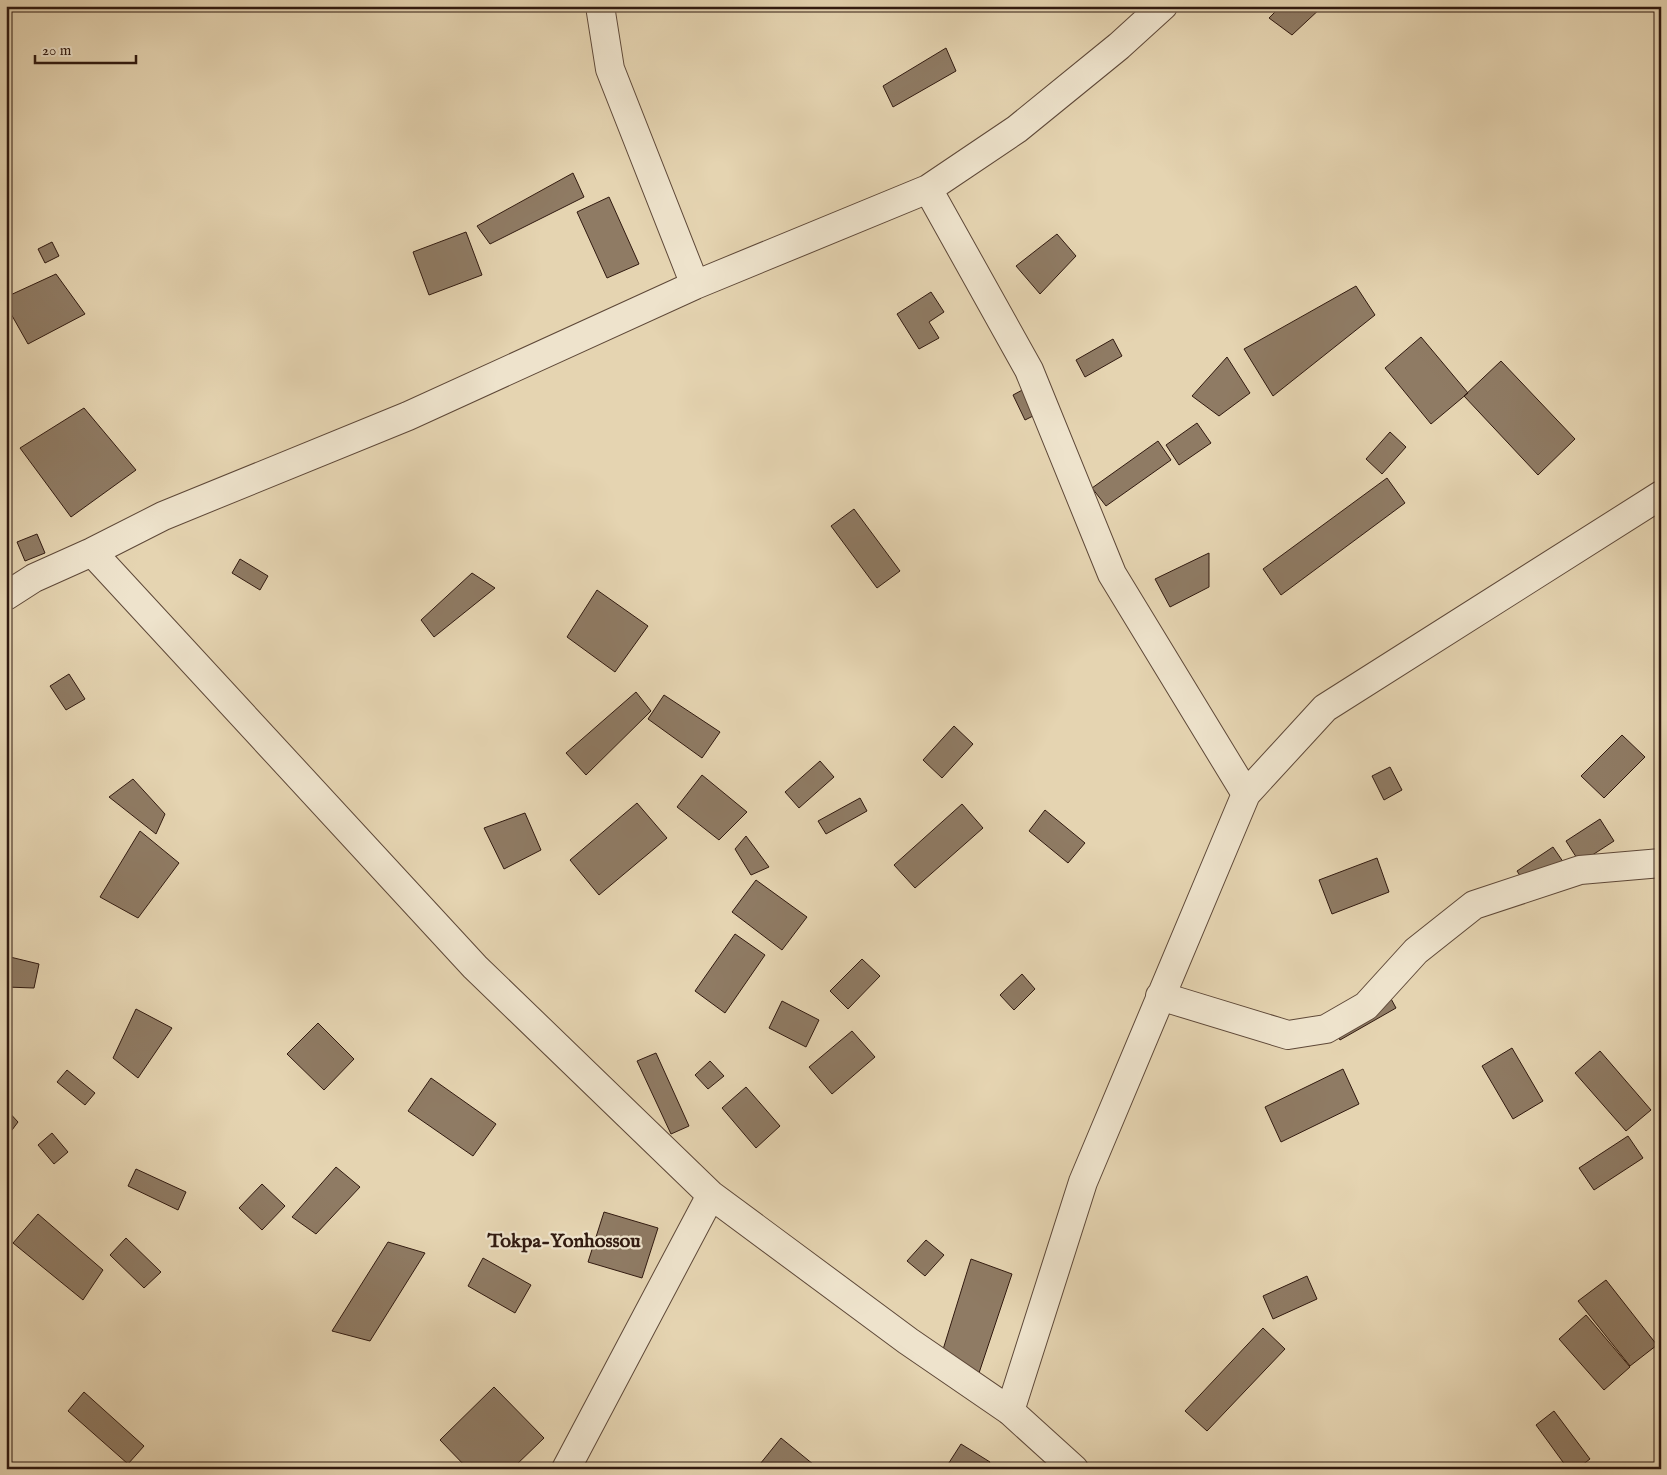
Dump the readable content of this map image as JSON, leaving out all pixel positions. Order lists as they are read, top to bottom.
{
  "districts": ["Tokpa-Yonhossou"],
  "scale_bar": "20 m"
}
